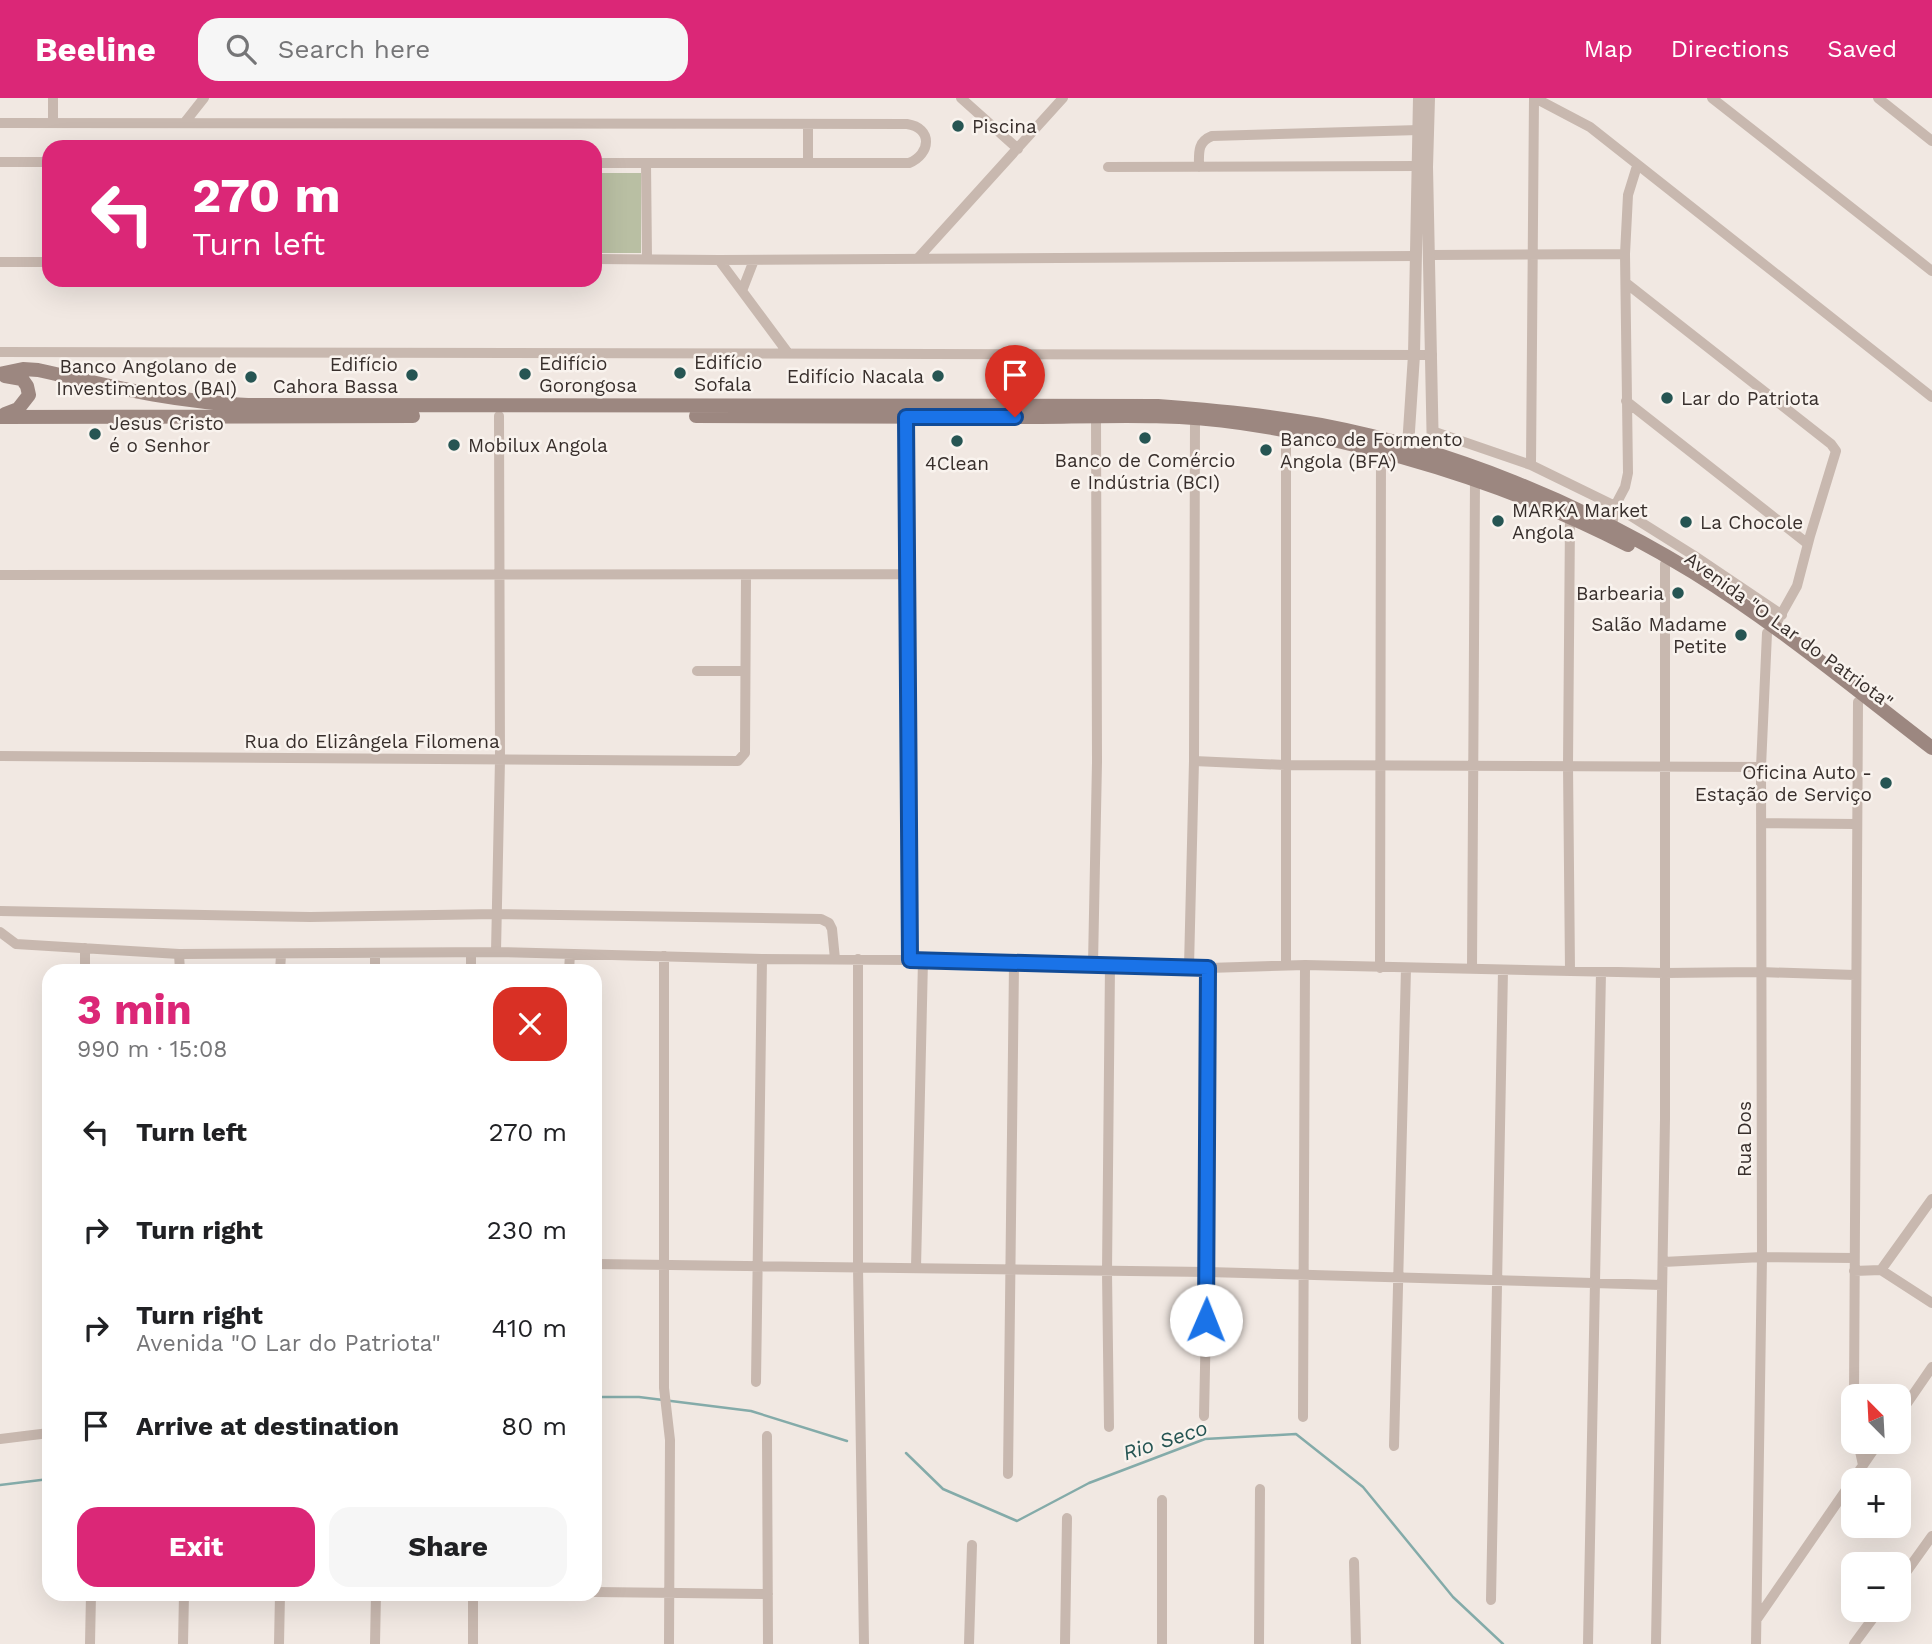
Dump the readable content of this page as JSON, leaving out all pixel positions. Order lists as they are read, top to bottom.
{
  "streets": {
    "main road": ["Avenida \"O Lar do Patriota\""],
    "street": ["Rua do Elizângela Filomena", "Rua Dos"]
  },
  "crossings": [
    ["Avenida \"O Lar do Patriota\"", "Rua Dos"]
  ],
  "water": ["Rio Seco"],
  "places": [
    "Piscina",
    "Edifício Sofala",
    "Edifício Gorongosa",
    "Edifício Cahora Bassa",
    "Edifício Nacala",
    "Banco Angolano de Investimentos (BAI)",
    "Lar do Patriota",
    "Jesus Cristo é o Senhor",
    "Banco de Comércio e Indústria (BCI)",
    "4Clean",
    "Mobilux Angola",
    "Banco de Formento Angola (BFA)",
    "MARKA Market Angola",
    "La Chocole",
    "Barbearia",
    "Salão Madame Petite",
    "Oficina Auto - Estação de Serviço"
  ],
  "north": "top left",
  "page": {
    "header": "Beeline",
    "search": "Search here",
    "nav": ["Map", "Directions", "Saved"],
    "turn": ["270 m", "Turn left"],
    "heading": ["3 min", "990 m · 15:08"],
    "list": [
      {
        "name": "Turn left",
        "value": "270 m"
      },
      {
        "name": "Turn right",
        "value": "230 m"
      },
      {
        "name": "Turn right",
        "note": "Avenida \"O Lar do Patriota\"",
        "value": "410 m"
      },
      {
        "name": "Arrive at destination",
        "value": "80 m"
      }
    ],
    "map_buttons": ["+", "−"],
    "buttons": ["Exit", "Share"]
  }
}
